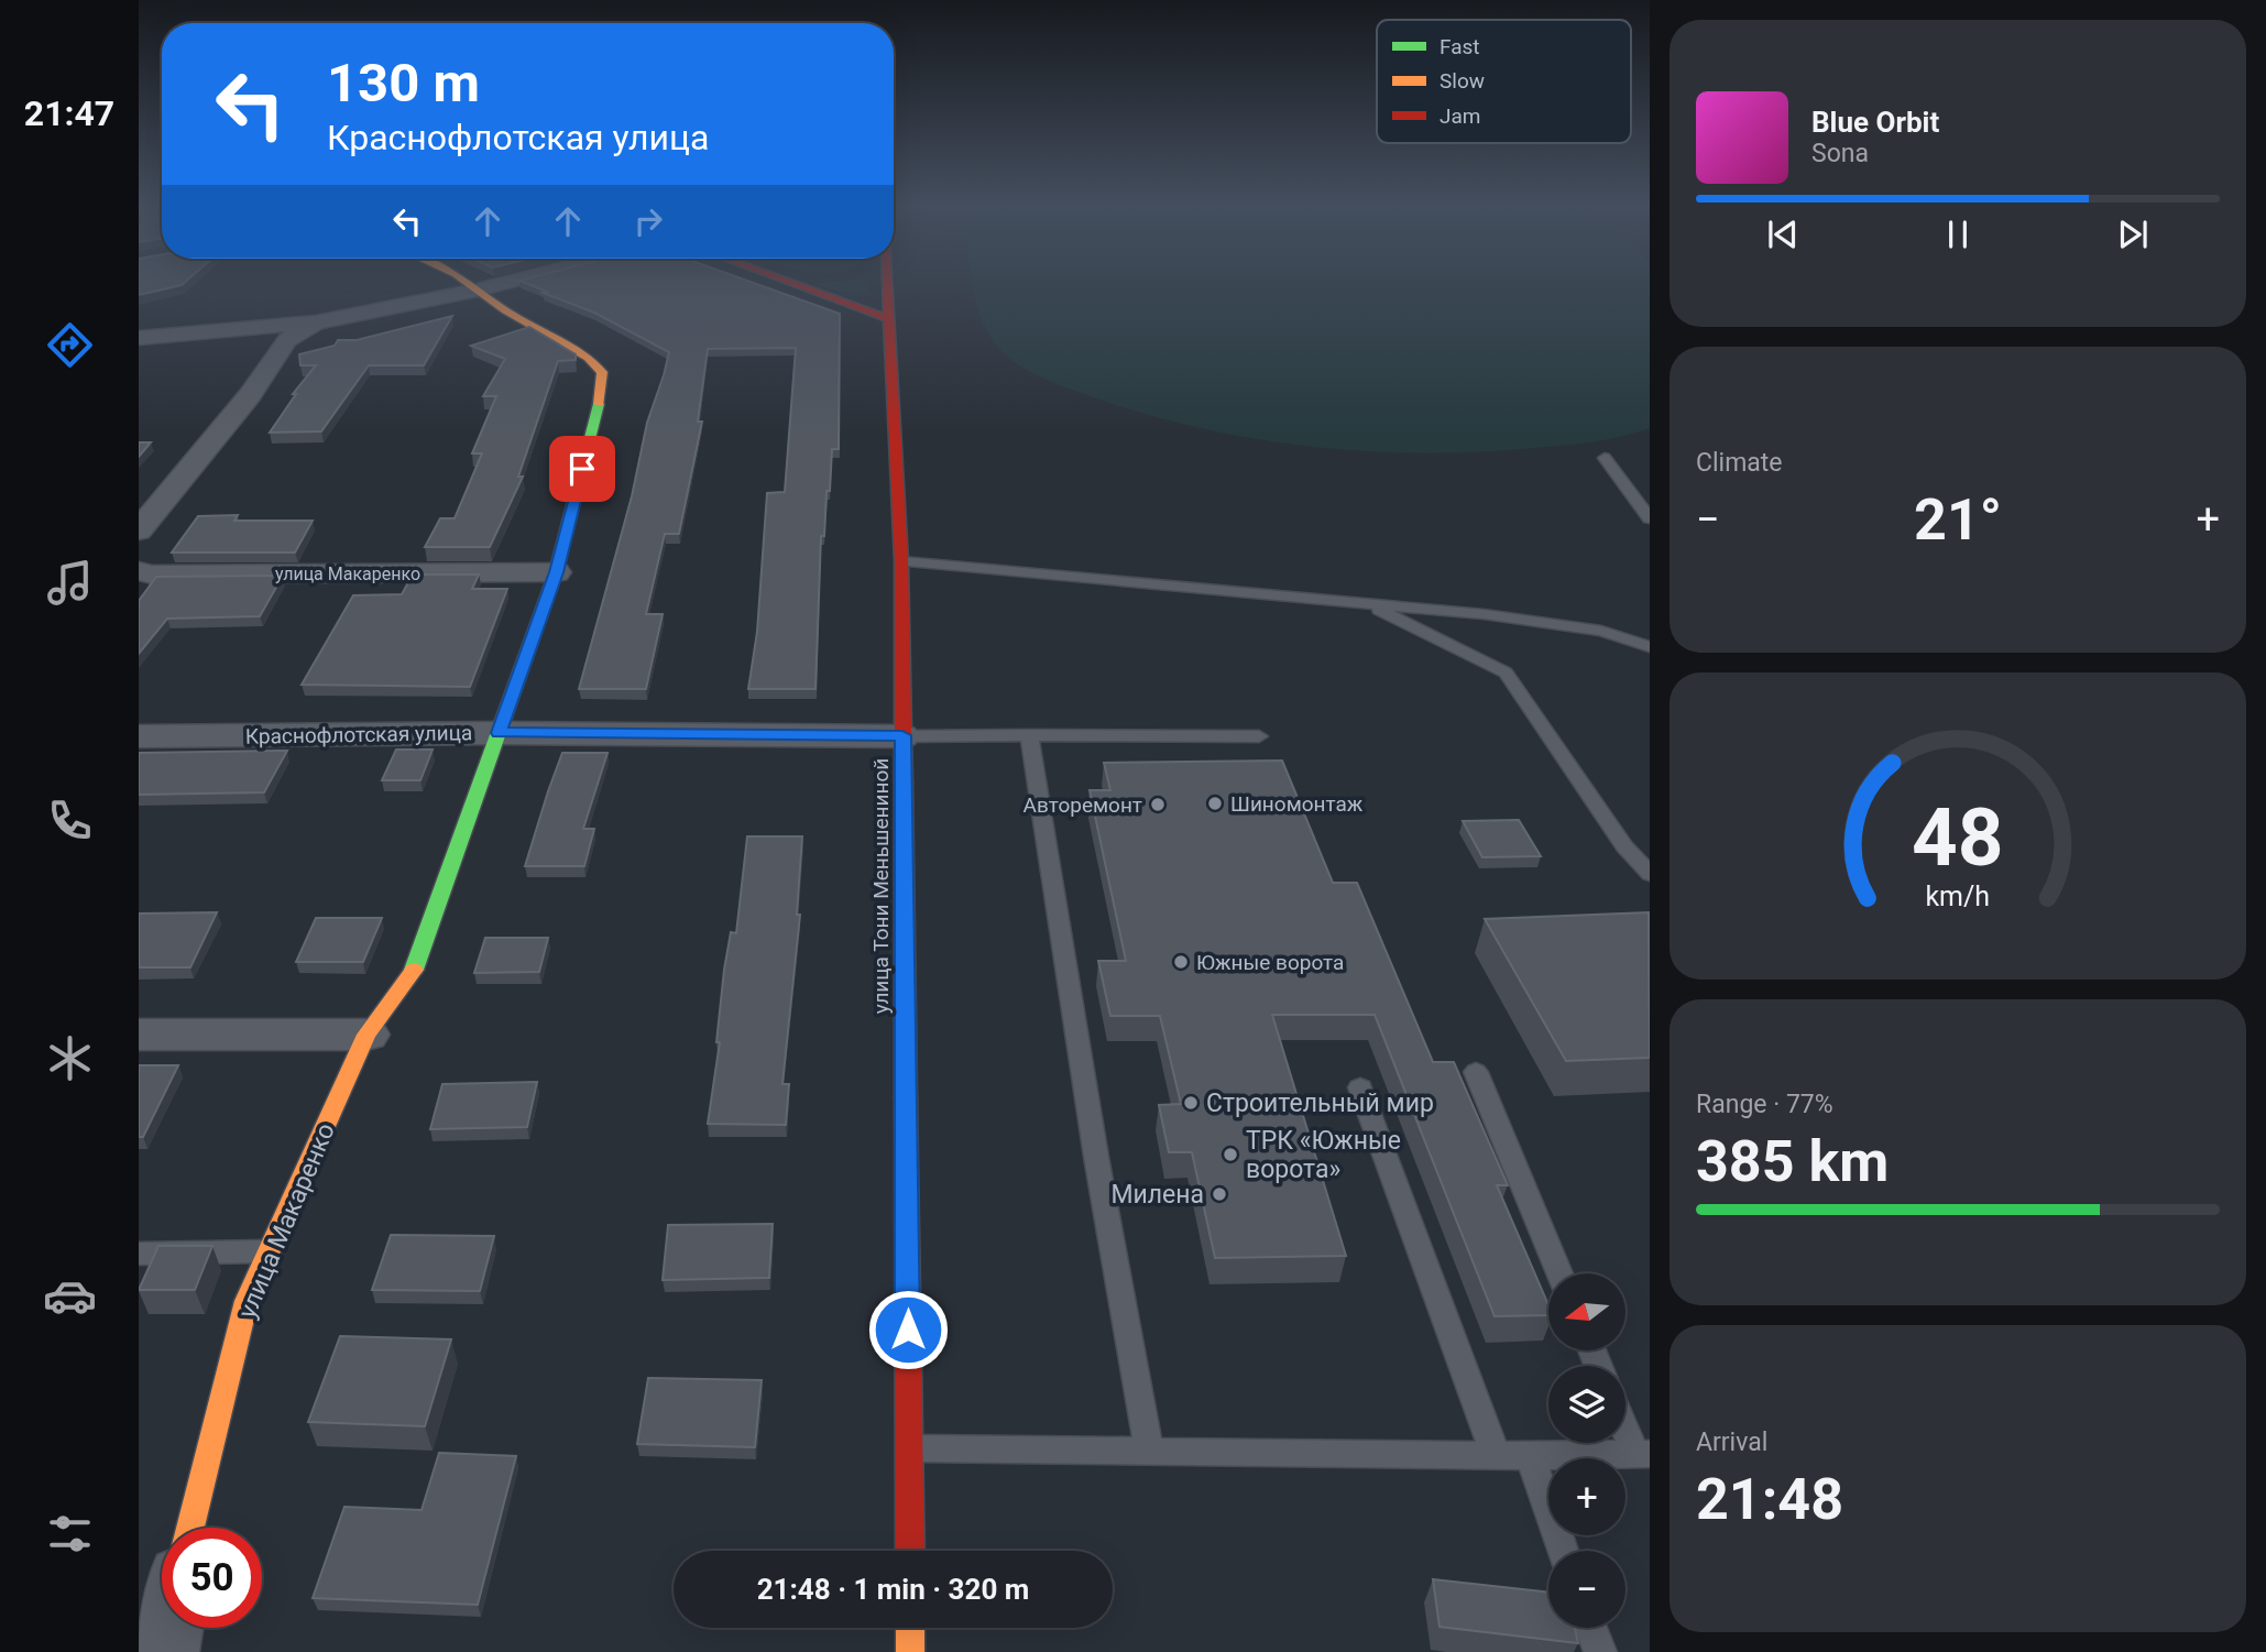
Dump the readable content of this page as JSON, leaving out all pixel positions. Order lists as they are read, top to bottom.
{
  "streets": {
    "street": ["улица Макаренко", "Краснофлотская улица", "улица Тони Меньшениной"]
  },
  "crossings": [
    ["улица Макаренко", "Краснофлотская улица"],
    ["Краснофлотская улица", "улица Тони Меньшениной"]
  ],
  "places": [
    "Шиномонтаж",
    "Авторемонт",
    "Южные ворота",
    "Строительный мир",
    "ТРК «Южные ворота»",
    "Милена"
  ],
  "legend": ["Fast", "Slow", "Jam"],
  "north": "left",
  "page": {
    "tabs": "21:47",
    "turn": ["130 m", "Краснофлотская улица"],
    "song": ["Blue Orbit", "Sona"],
    "tile": [
      "Climate",
      ["Range · 77%", "385 km"],
      ["Arrival", "21:48"]
    ],
    "heat": ["−", "21°", "+"],
    "map_buttons": ["+", "−"],
    "limit": "50",
    "trip": "21:48 · 1 min · 320 m",
    "gauge": ["48", "km/h"]
  }
}
